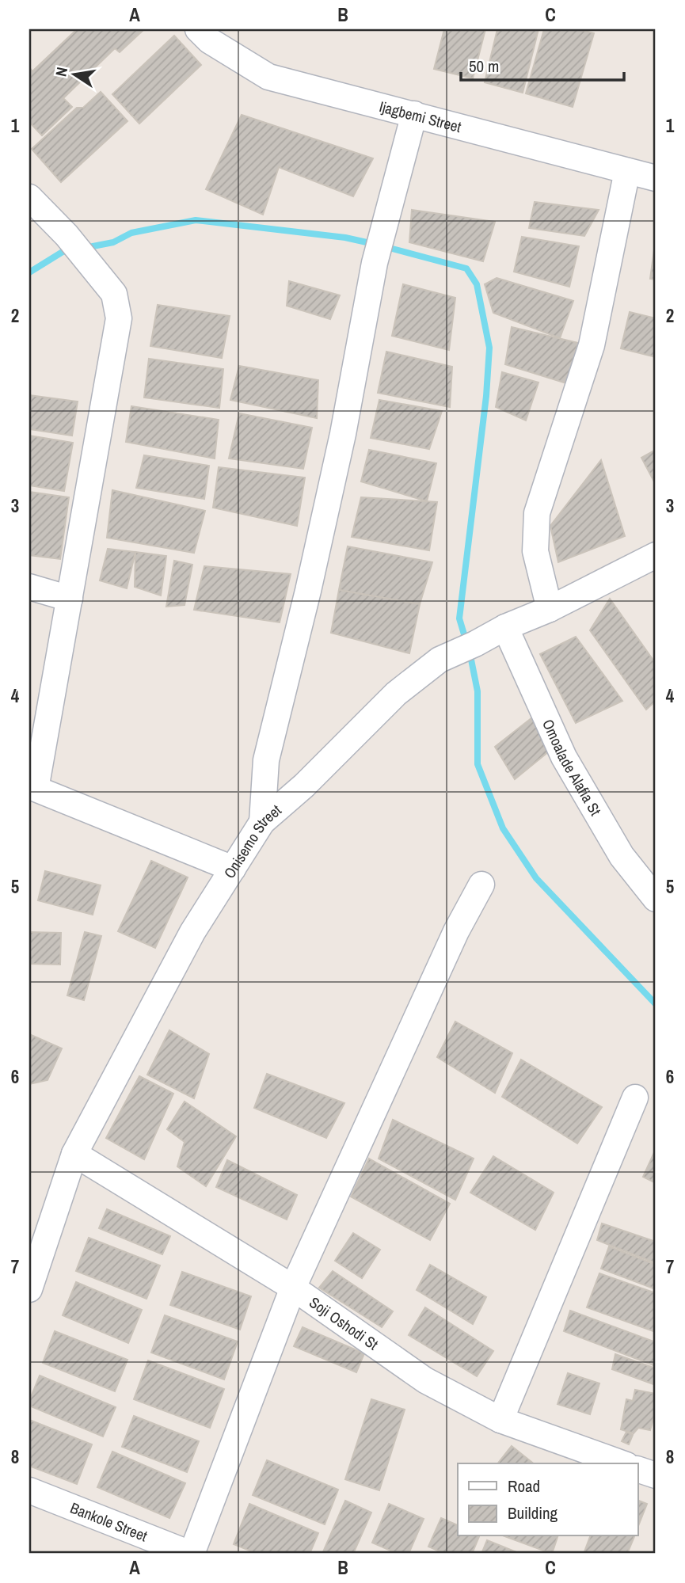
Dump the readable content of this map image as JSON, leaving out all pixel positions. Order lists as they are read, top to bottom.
{
  "streets": {
    "street": [
      "Ijagbemi Street",
      "Omoalade Alafia St",
      "Onisemo Street",
      "Soji Oshodi St",
      "Bankole Street"
    ]
  },
  "crossings": [
    ["Omoalade Alafia St", "Onisemo Street"],
    ["Onisemo Street", "Soji Oshodi St"]
  ],
  "legend": ["Road", "Building"],
  "scale_bar": "50 m",
  "north": "left",
  "grid": {
    "columns": ["A", "B", "C"],
    "rows": [
      "1",
      "2",
      "3",
      "4",
      "5",
      "6",
      "7",
      "8"
    ]
  }
}
